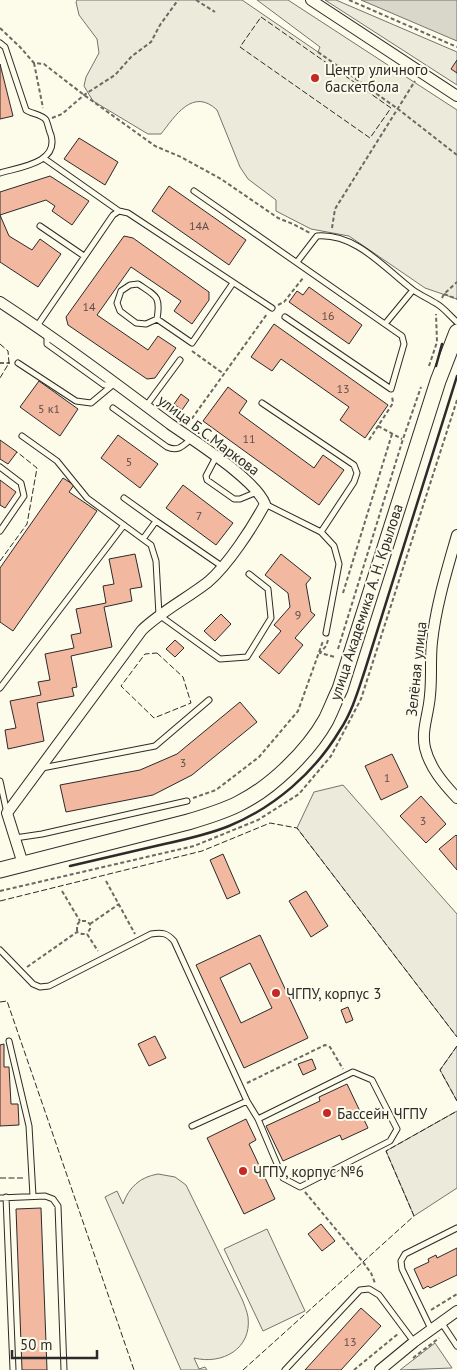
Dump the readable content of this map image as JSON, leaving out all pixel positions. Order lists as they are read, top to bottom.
{
  "streets": {
    "main road": ["улица Академика А. Н. Крылова"],
    "street": ["улица Б.С.Маркова", "Зелёная улица"]
  },
  "places": [
    "Центр уличного баскетбола",
    "ЧГПУ, корпус 3",
    "Бассейн ЧГПУ",
    "ЧГПУ, корпус №6"
  ],
  "house_numbers": [
    "14А",
    "14",
    "16",
    "13",
    "5 к1",
    "11",
    "5",
    "7",
    "9",
    "3",
    "1",
    "3",
    "13"
  ],
  "scale_bar": "50 m"
}
